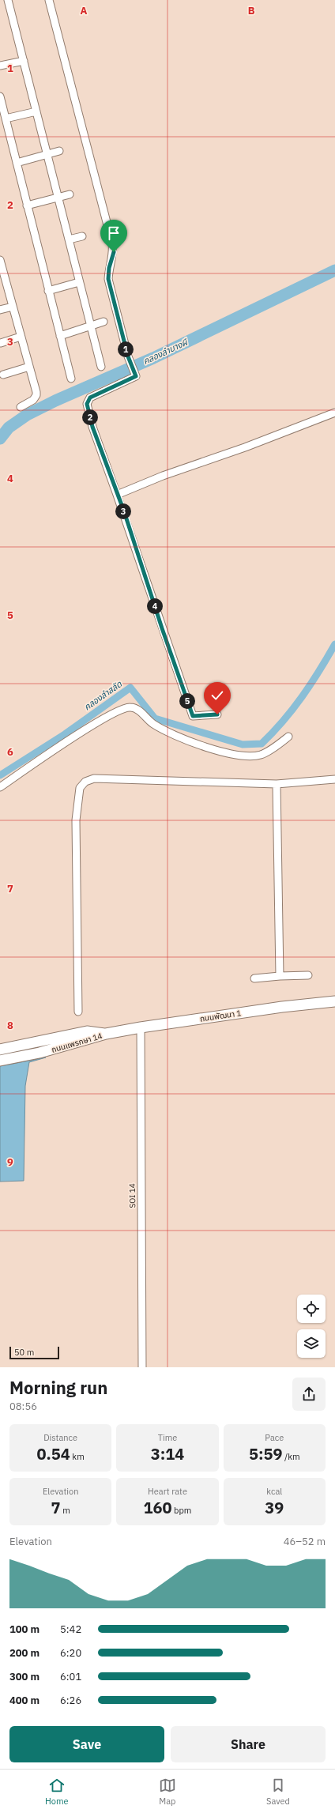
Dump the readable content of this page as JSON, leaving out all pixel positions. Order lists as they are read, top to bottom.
{
  "streets": {
    "main road": ["ถนนพัฒนา 1", "ถนนแพรกษา 14"],
    "street": ["SOI 14"]
  },
  "crossings": [
    ["ถนนพัฒนา 1", "ถนนแพรกษา 14"],
    ["ถนนพัฒนา 1", "SOI 14"]
  ],
  "water": ["คลองลำบางผี", "คลองลำสลัด"],
  "scale_bar": "50 m",
  "page": {
    "pins": [
      "1",
      "2",
      "3",
      "4",
      "5"
    ],
    "scale": "50 m",
    "heading": ["Morning run", "08:56"],
    "stats": [
      ["Distance", "0.54 km"],
      ["Time", "3:14"],
      ["Pace", "5:59 /km"],
      ["Elevation", "7 m"],
      ["Heart rate", "160 bpm"],
      ["kcal", "39"]
    ],
    "chart": ["Elevation", "46–52 m"],
    "list": [
      {
        "name": "100 m",
        "note": "5:42"
      },
      {
        "name": "200 m",
        "note": "6:20"
      },
      {
        "name": "300 m",
        "note": "6:01"
      },
      {
        "name": "400 m",
        "note": "6:26"
      }
    ],
    "buttons": ["Save", "Share"],
    "tabs": ["Home", "Map", "Saved"]
  },
  "grid": {
    "columns": ["A", "B"],
    "rows": [
      "1",
      "2",
      "3",
      "4",
      "5",
      "6",
      "7",
      "8",
      "9"
    ]
  }
}
